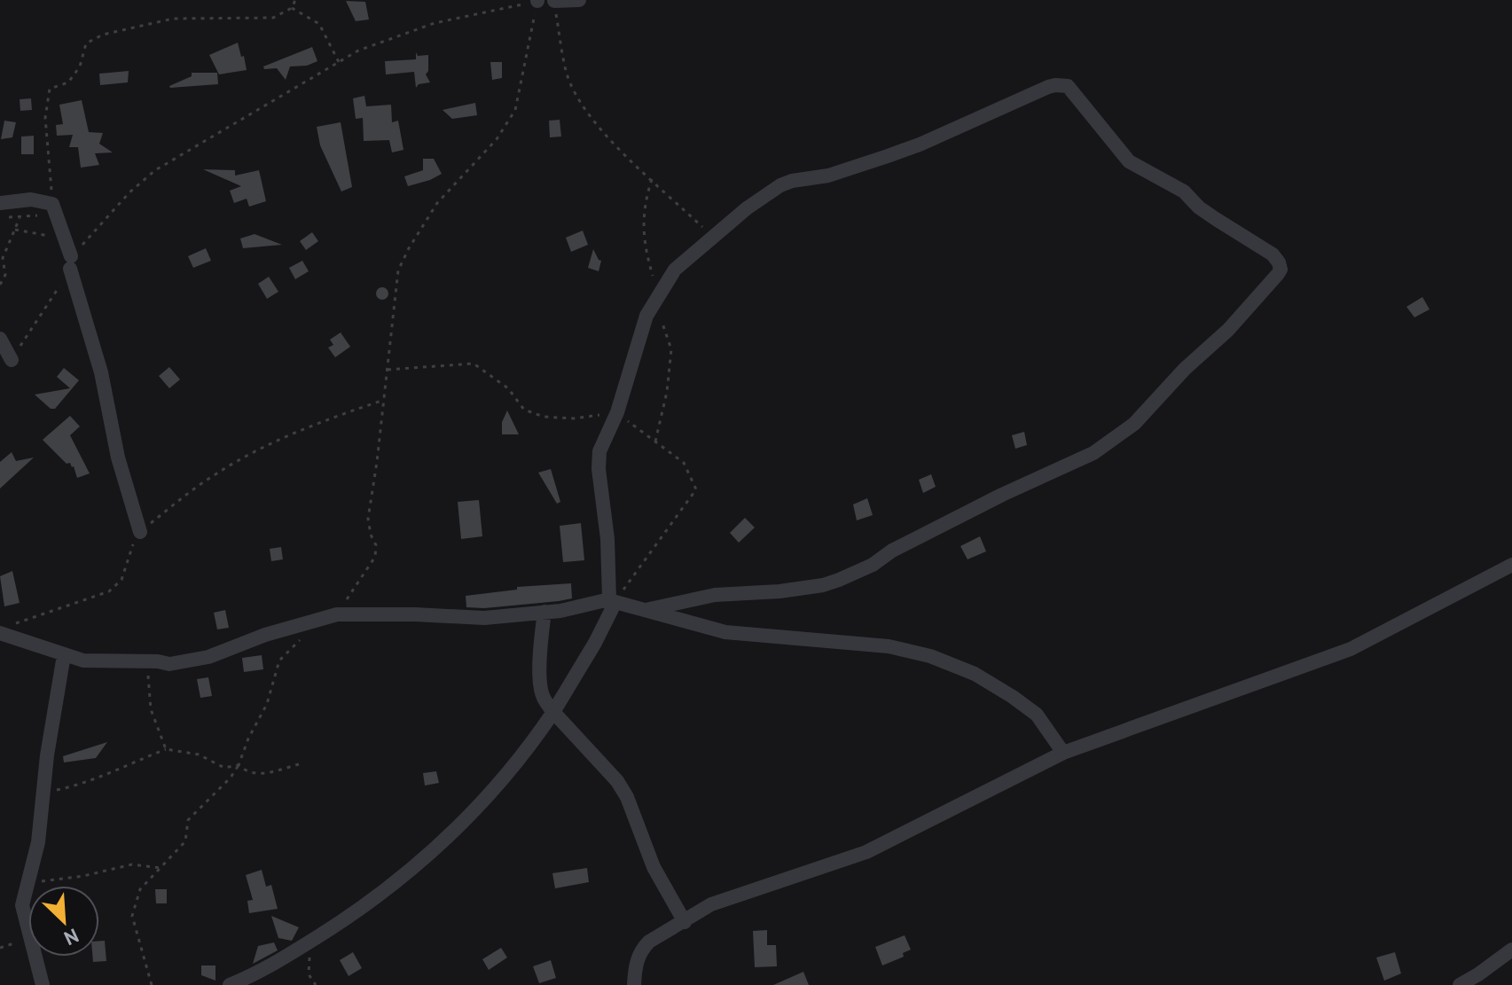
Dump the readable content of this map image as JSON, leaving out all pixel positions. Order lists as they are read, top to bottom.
{
  "north": "bottom right"
}
